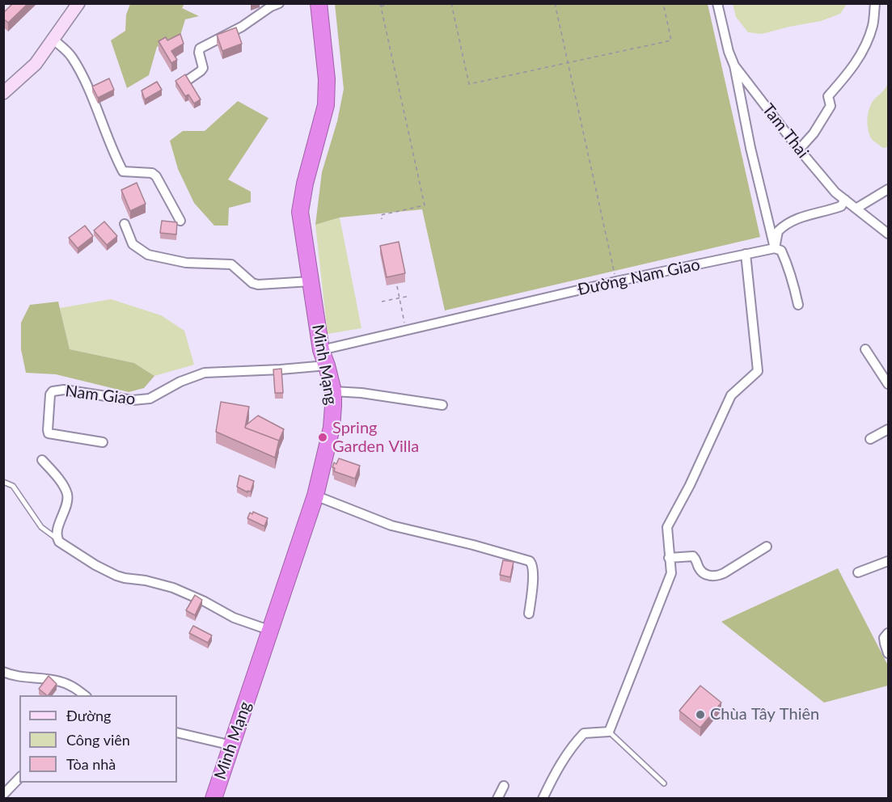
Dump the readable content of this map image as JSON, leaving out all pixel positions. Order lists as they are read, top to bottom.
{
  "streets": {
    "highway": ["Minh Mạng"],
    "street": ["Tam Thai", "Đường Nam Giao", "Nam Giao"]
  },
  "crossings": [
    ["Đường Nam Giao", "Minh Mạng"],
    ["Minh Mạng", "Nam Giao"]
  ],
  "places": ["Spring Garden Villa", "Chùa Tây Thiên"],
  "legend": ["Đường", "Công viên", "Tòa nhà"]
}
